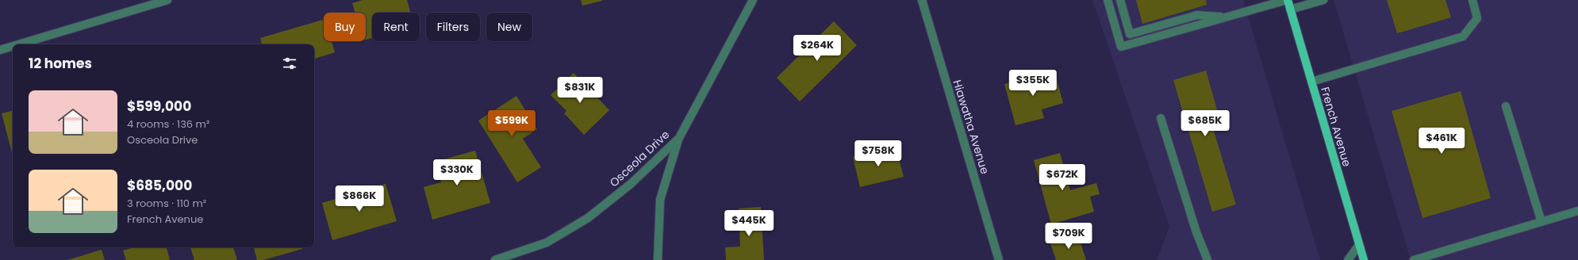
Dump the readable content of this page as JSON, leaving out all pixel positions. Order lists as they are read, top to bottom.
{
  "streets": {
    "main road": ["French Avenue"],
    "street": ["Hiawatha Avenue", "Osceola Drive"]
  },
  "page": {
    "chip": [
      "Buy",
      "Rent",
      "Filters",
      "New"
    ],
    "price": [
      "$264K",
      "$355K",
      "$831K",
      "$599K",
      "$685K",
      "$461K",
      "$758K",
      "$330K",
      "$672K",
      "$866K",
      "$445K",
      "$709K"
    ],
    "heading": "12 homes",
    "list": [
      {
        "name": "$599,000",
        "note": "4 rooms · 136 m² · Osceola Drive"
      },
      {
        "name": "$685,000",
        "note": "3 rooms · 110 m² · French Avenue"
      }
    ]
  }
}
